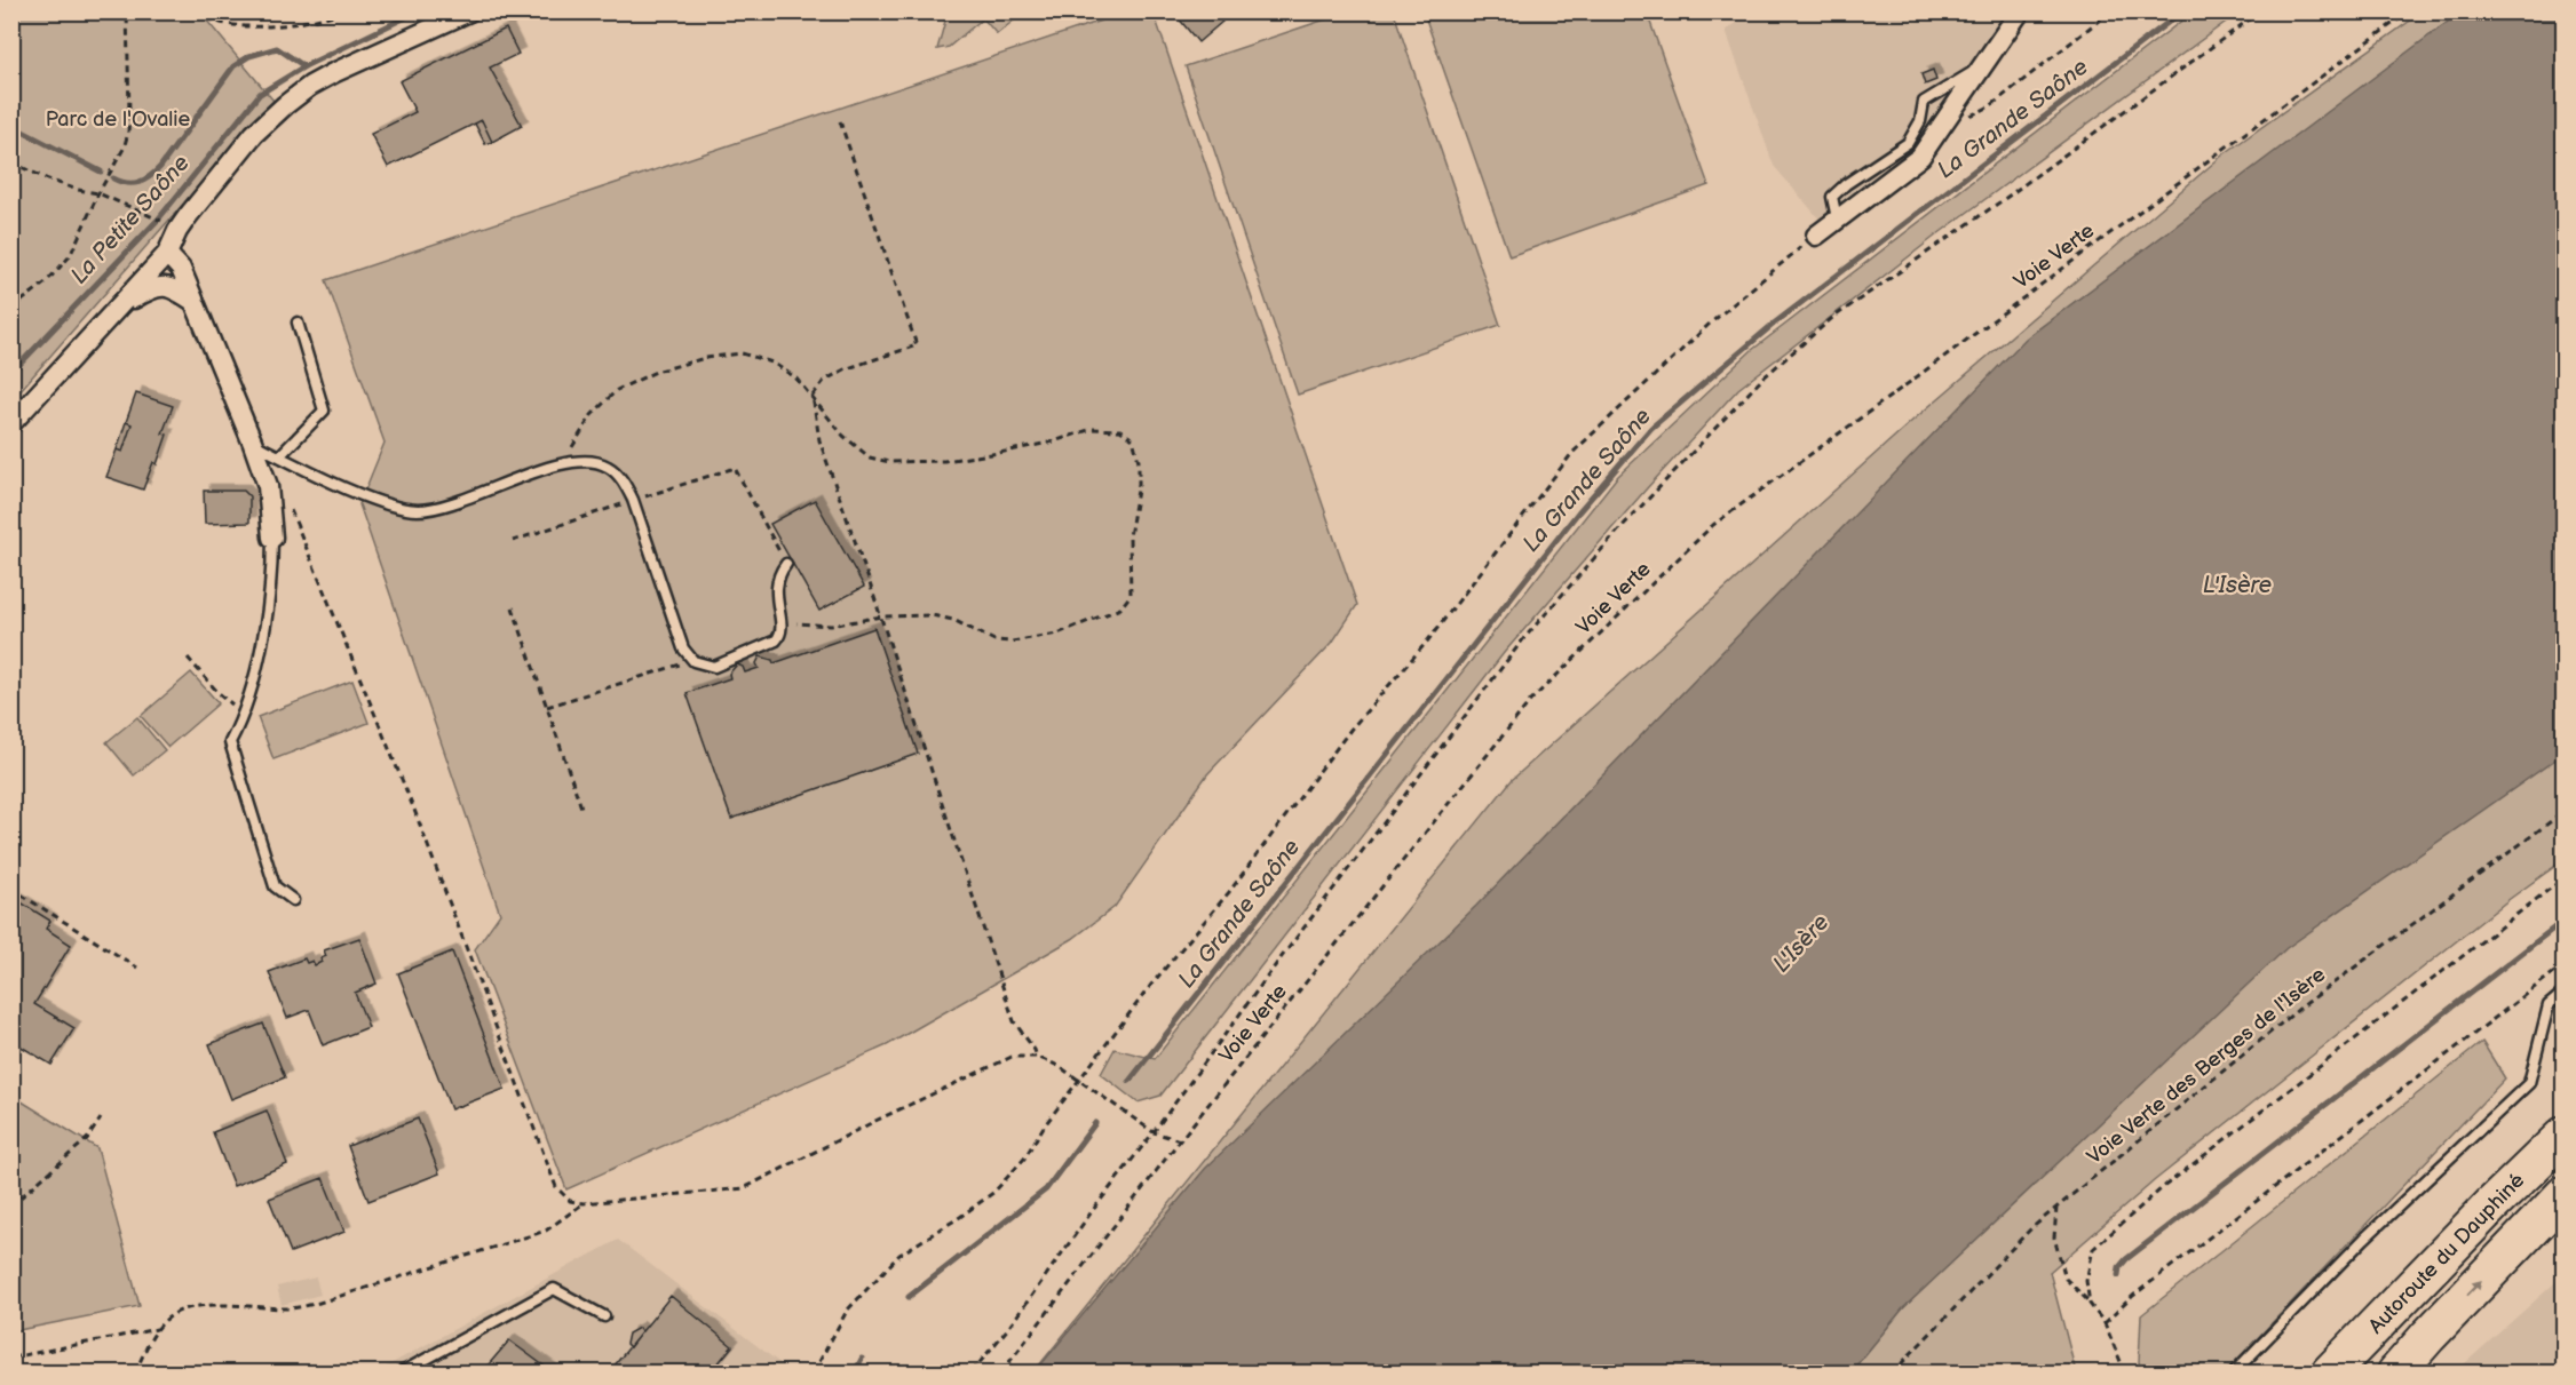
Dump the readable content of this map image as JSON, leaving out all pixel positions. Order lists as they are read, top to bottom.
{
  "streets": {
    "highway": ["Autoroute du Dauphiné"],
    "path": ["Voie Verte", "Voie Verte des Berges de l'Isère"]
  },
  "water": ["La Grande Saône", "La Petite Saône", "L'Isère"],
  "parks": ["Parc de l'Ovalie"]
}
